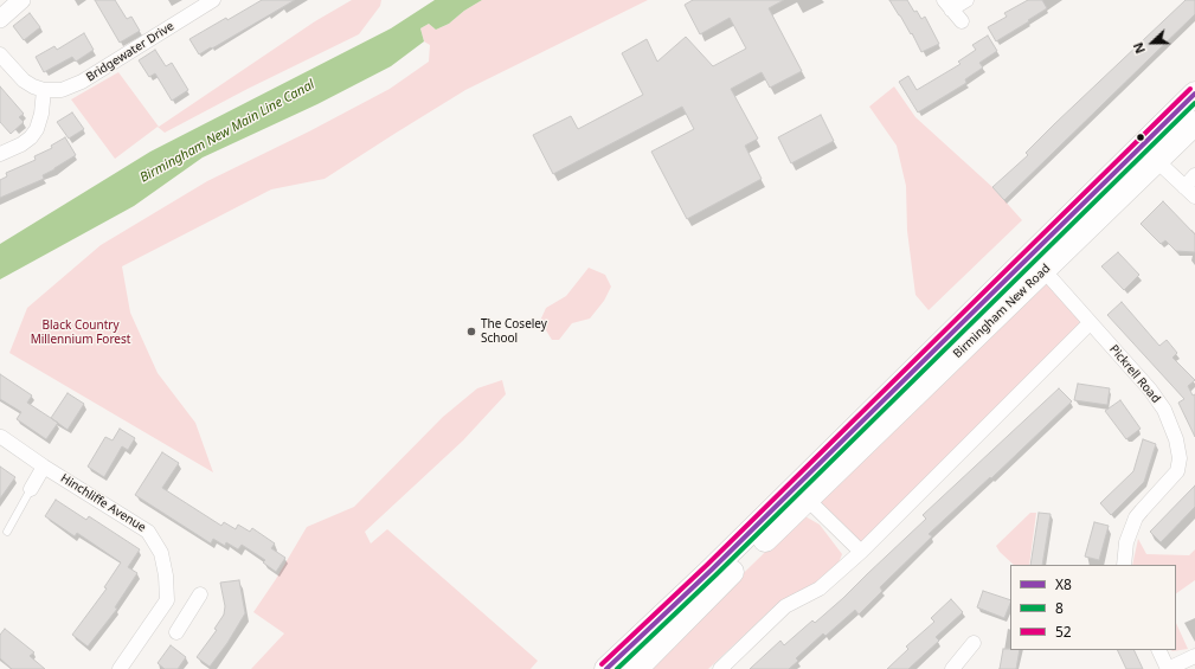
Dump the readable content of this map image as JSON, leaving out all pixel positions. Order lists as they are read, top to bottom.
{
  "streets": {
    "highway": ["Birmingham New Road"],
    "street": ["Bridgewater Drive", "Pickrell Road", "Hinchliffe Avenue"]
  },
  "crossings": [
    ["Birmingham New Road", "Pickrell Road"]
  ],
  "water": ["Birmingham New Main Line Canal"],
  "parks": ["Black Country Millennium Forest"],
  "places": ["The Coseley School"],
  "lines": ["transit line 52", "transit line X8", "transit line 8"],
  "legend": ["X8", "8", "52"],
  "north": "left"
}
